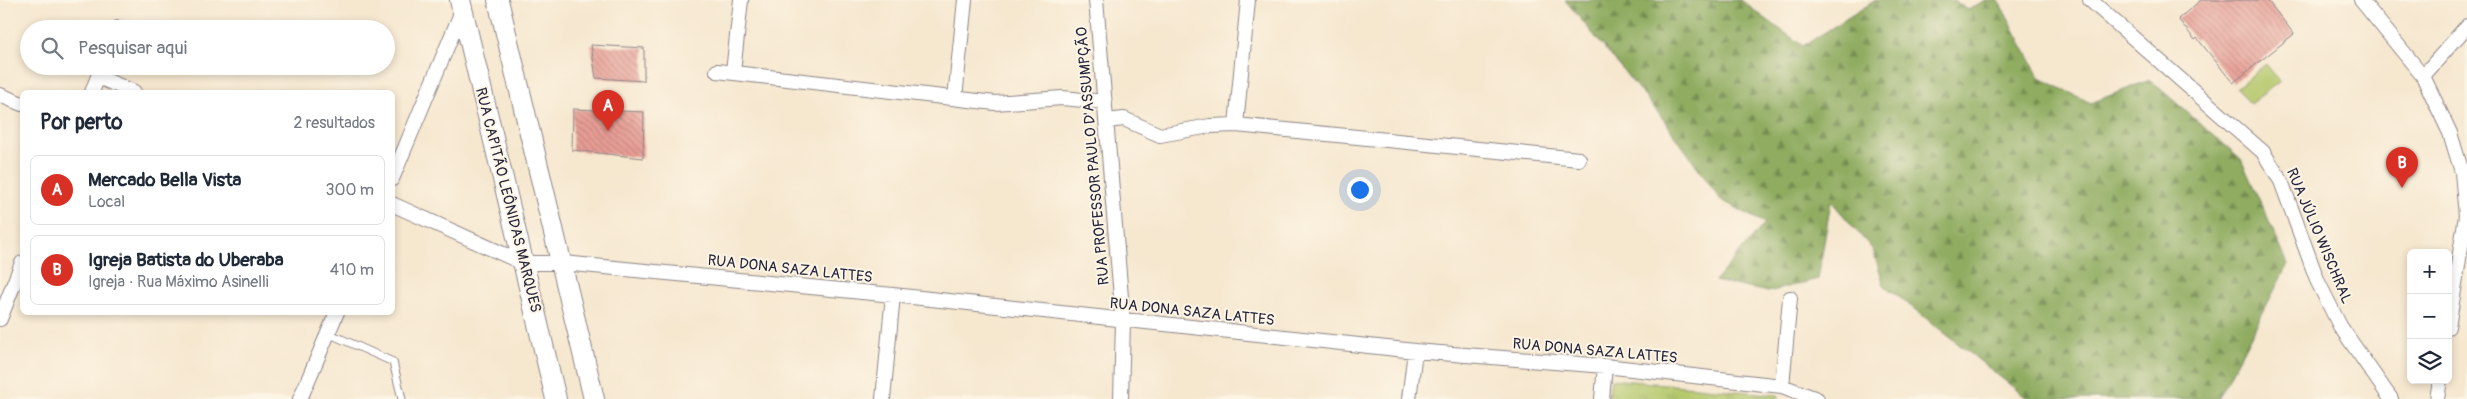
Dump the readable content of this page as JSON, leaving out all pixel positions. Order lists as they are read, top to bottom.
{
  "streets": {
    "main road": ["RUA CAPITÃO LEÔNIDAS MARQUES"],
    "street": ["RUA PROFESSOR PAULO D'ASSUMPÇÃO", "RUA JÚLIO WISCHRAL", "RUA DONA SAZA LATTES"]
  },
  "crossings": [
    ["RUA PROFESSOR PAULO D'ASSUMPÇÃO", "RUA DONA SAZA LATTES"],
    ["RUA CAPITÃO LEÔNIDAS MARQUES", "RUA DONA SAZA LATTES"]
  ],
  "page": {
    "search": "Pesquisar aqui",
    "pins": ["A", "B"],
    "heading": ["Por perto", "2 resultados"],
    "list": [
      {
        "mark": "A",
        "name": "Mercado Bella Vista",
        "note": "Local",
        "value": "300 m"
      },
      {
        "mark": "B",
        "name": "Igreja Batista do Uberaba",
        "note": "Igreja · Rua Máximo Asinelli",
        "value": "410 m"
      }
    ],
    "map_buttons": ["+", "−"]
  }
}
